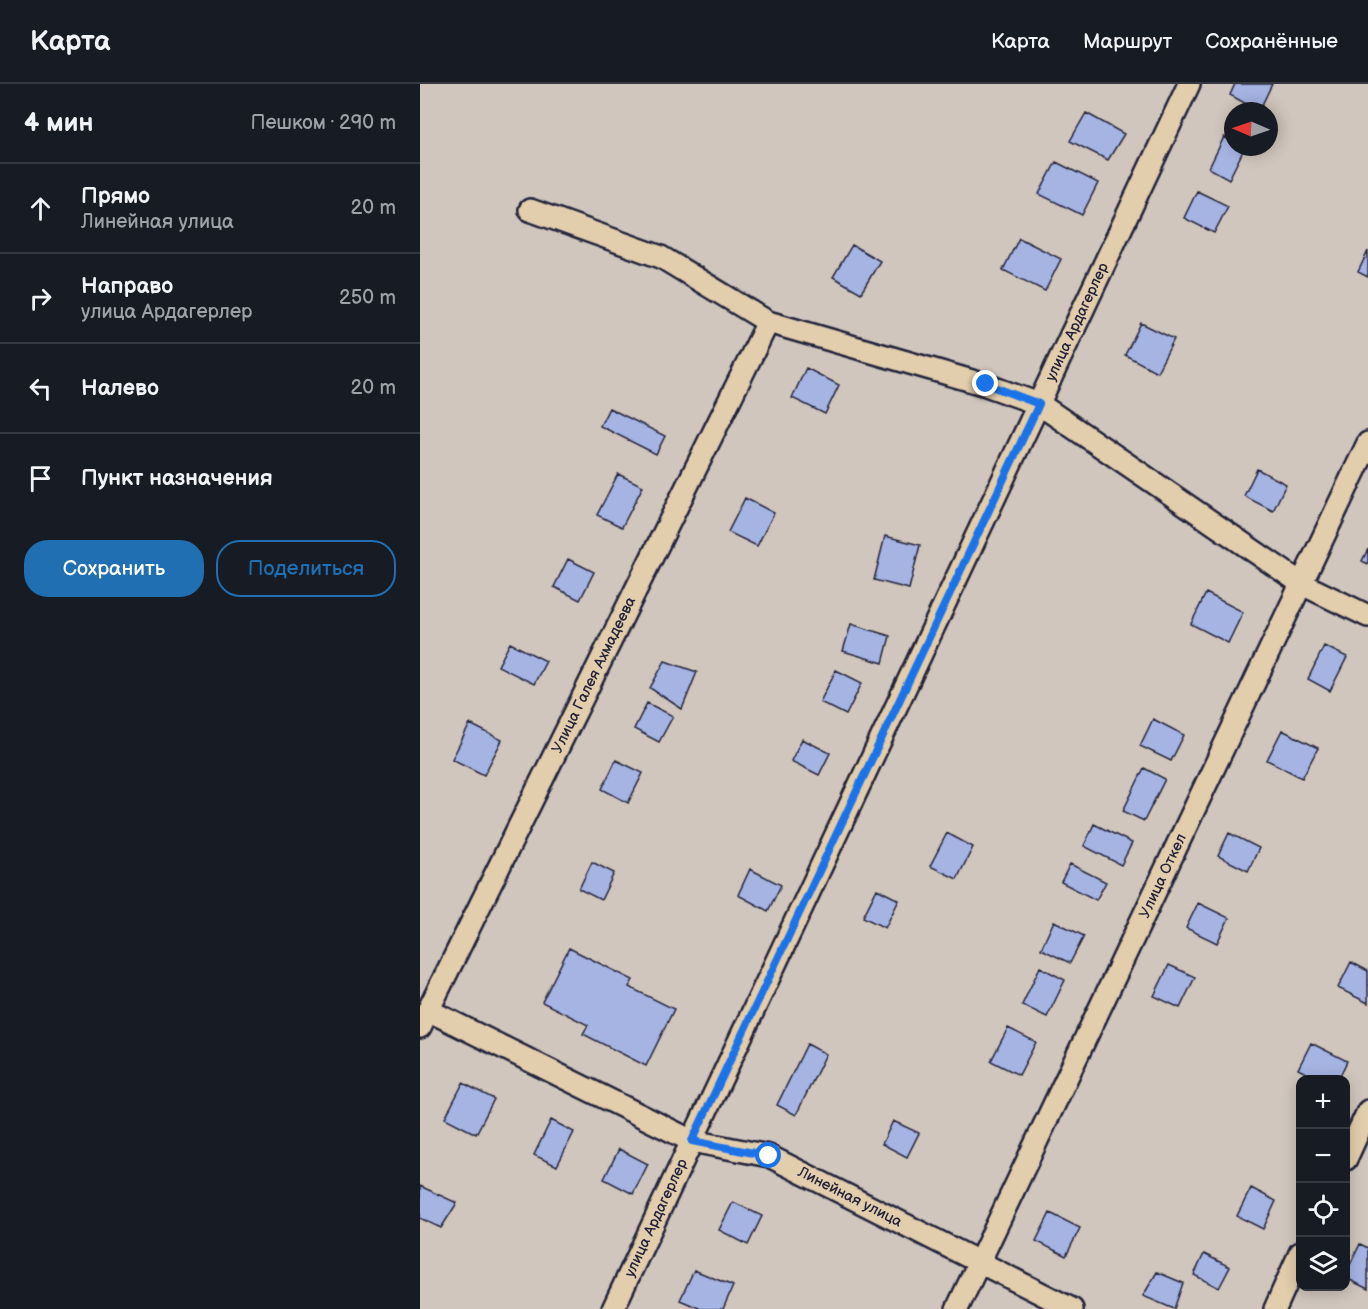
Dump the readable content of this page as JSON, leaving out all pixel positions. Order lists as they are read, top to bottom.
{
  "streets": {
    "street": [
      "улица Ардагерлер",
      "Улица Галея Ахмадеева",
      "Улица Откел",
      "Линейная улица"
    ]
  },
  "crossings": [
    ["улица Ардагерлер", "Линейная улица"],
    ["Улица Галея Ахмадеева", "Линейная улица"],
    ["Улица Откел", "Линейная улица"]
  ],
  "north": "left",
  "page": {
    "header": "Карта",
    "nav": ["Карта", "Маршрут", "Сохранённые"],
    "heading": ["4 мин", "Пешком · 290 m"],
    "list": [
      ["Прямо", "Линейная улица", "20 m"],
      ["Направо", "улица Ардагерлер", "250 m"],
      ["Налево", "20 m"],
      "Пункт назначения"
    ],
    "buttons": ["Сохранить", "Поделиться"],
    "map_buttons": ["+", "−"]
  }
}
